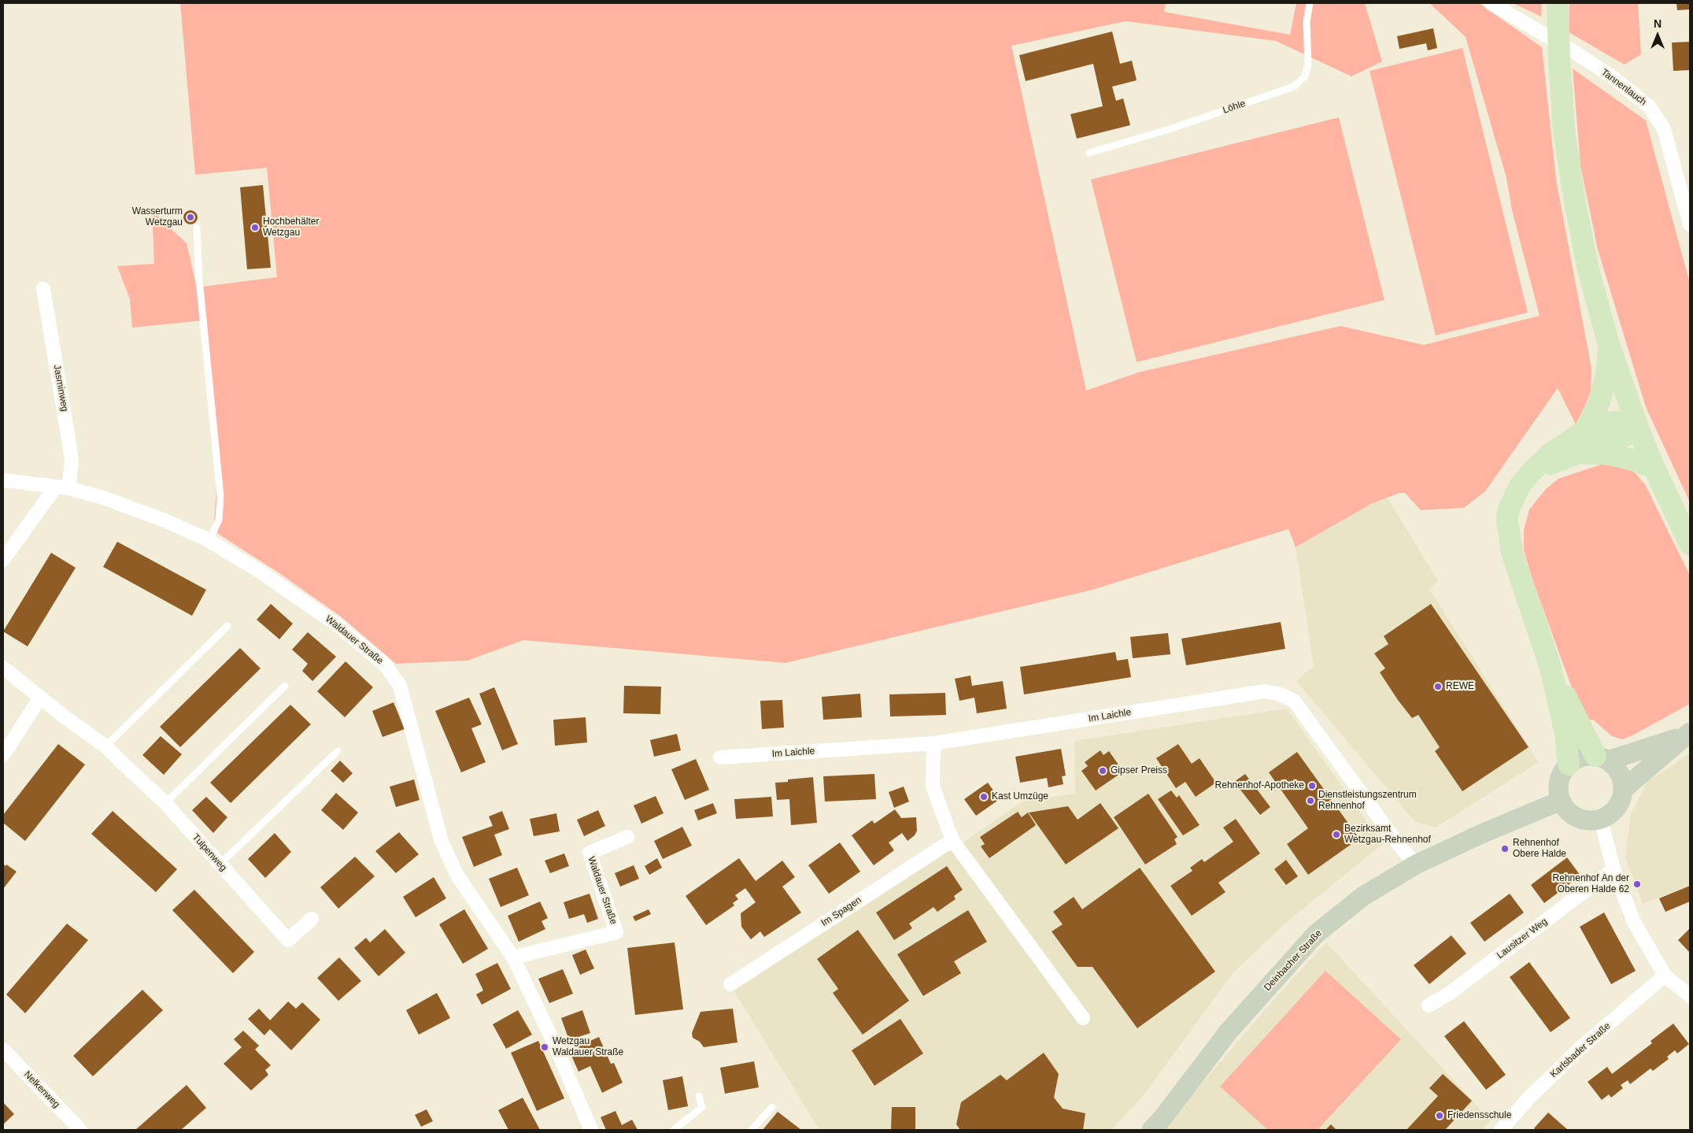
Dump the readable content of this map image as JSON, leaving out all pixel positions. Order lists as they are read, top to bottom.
{
  "streets": {
    "street": [
      "Tannenlauch",
      "Jasminweg",
      "Waldauer Straße",
      "Im Laichle",
      "Tulpenweg",
      "Im Spagen",
      "Lausitzer Weg",
      "Deinbacher Straße",
      "Karlsbader Straße",
      "Nelkenweg"
    ],
    "lane": ["Löhle"]
  },
  "crossings": [
    ["Jasminweg", "Waldauer Straße"],
    ["Im Laichle", "Deinbacher Straße"]
  ],
  "places": [
    "Wasserturm Wetzgau",
    "Hochbehälter Wetzgau",
    "REWE",
    "Gipser Preiss",
    "Rehnenhof-Apotheke",
    "Kast Umzüge",
    "Dienstleistungszentrum Rehnenhof",
    "Bezirksamt Wetzgau-Rehnenhof",
    "Rehnenhof Obere Halde",
    "Rehnenhof An der Oberen Halde 62",
    "Wetzgau Waldauer Straße",
    "Friedensschule"
  ],
  "north": "top"
}
